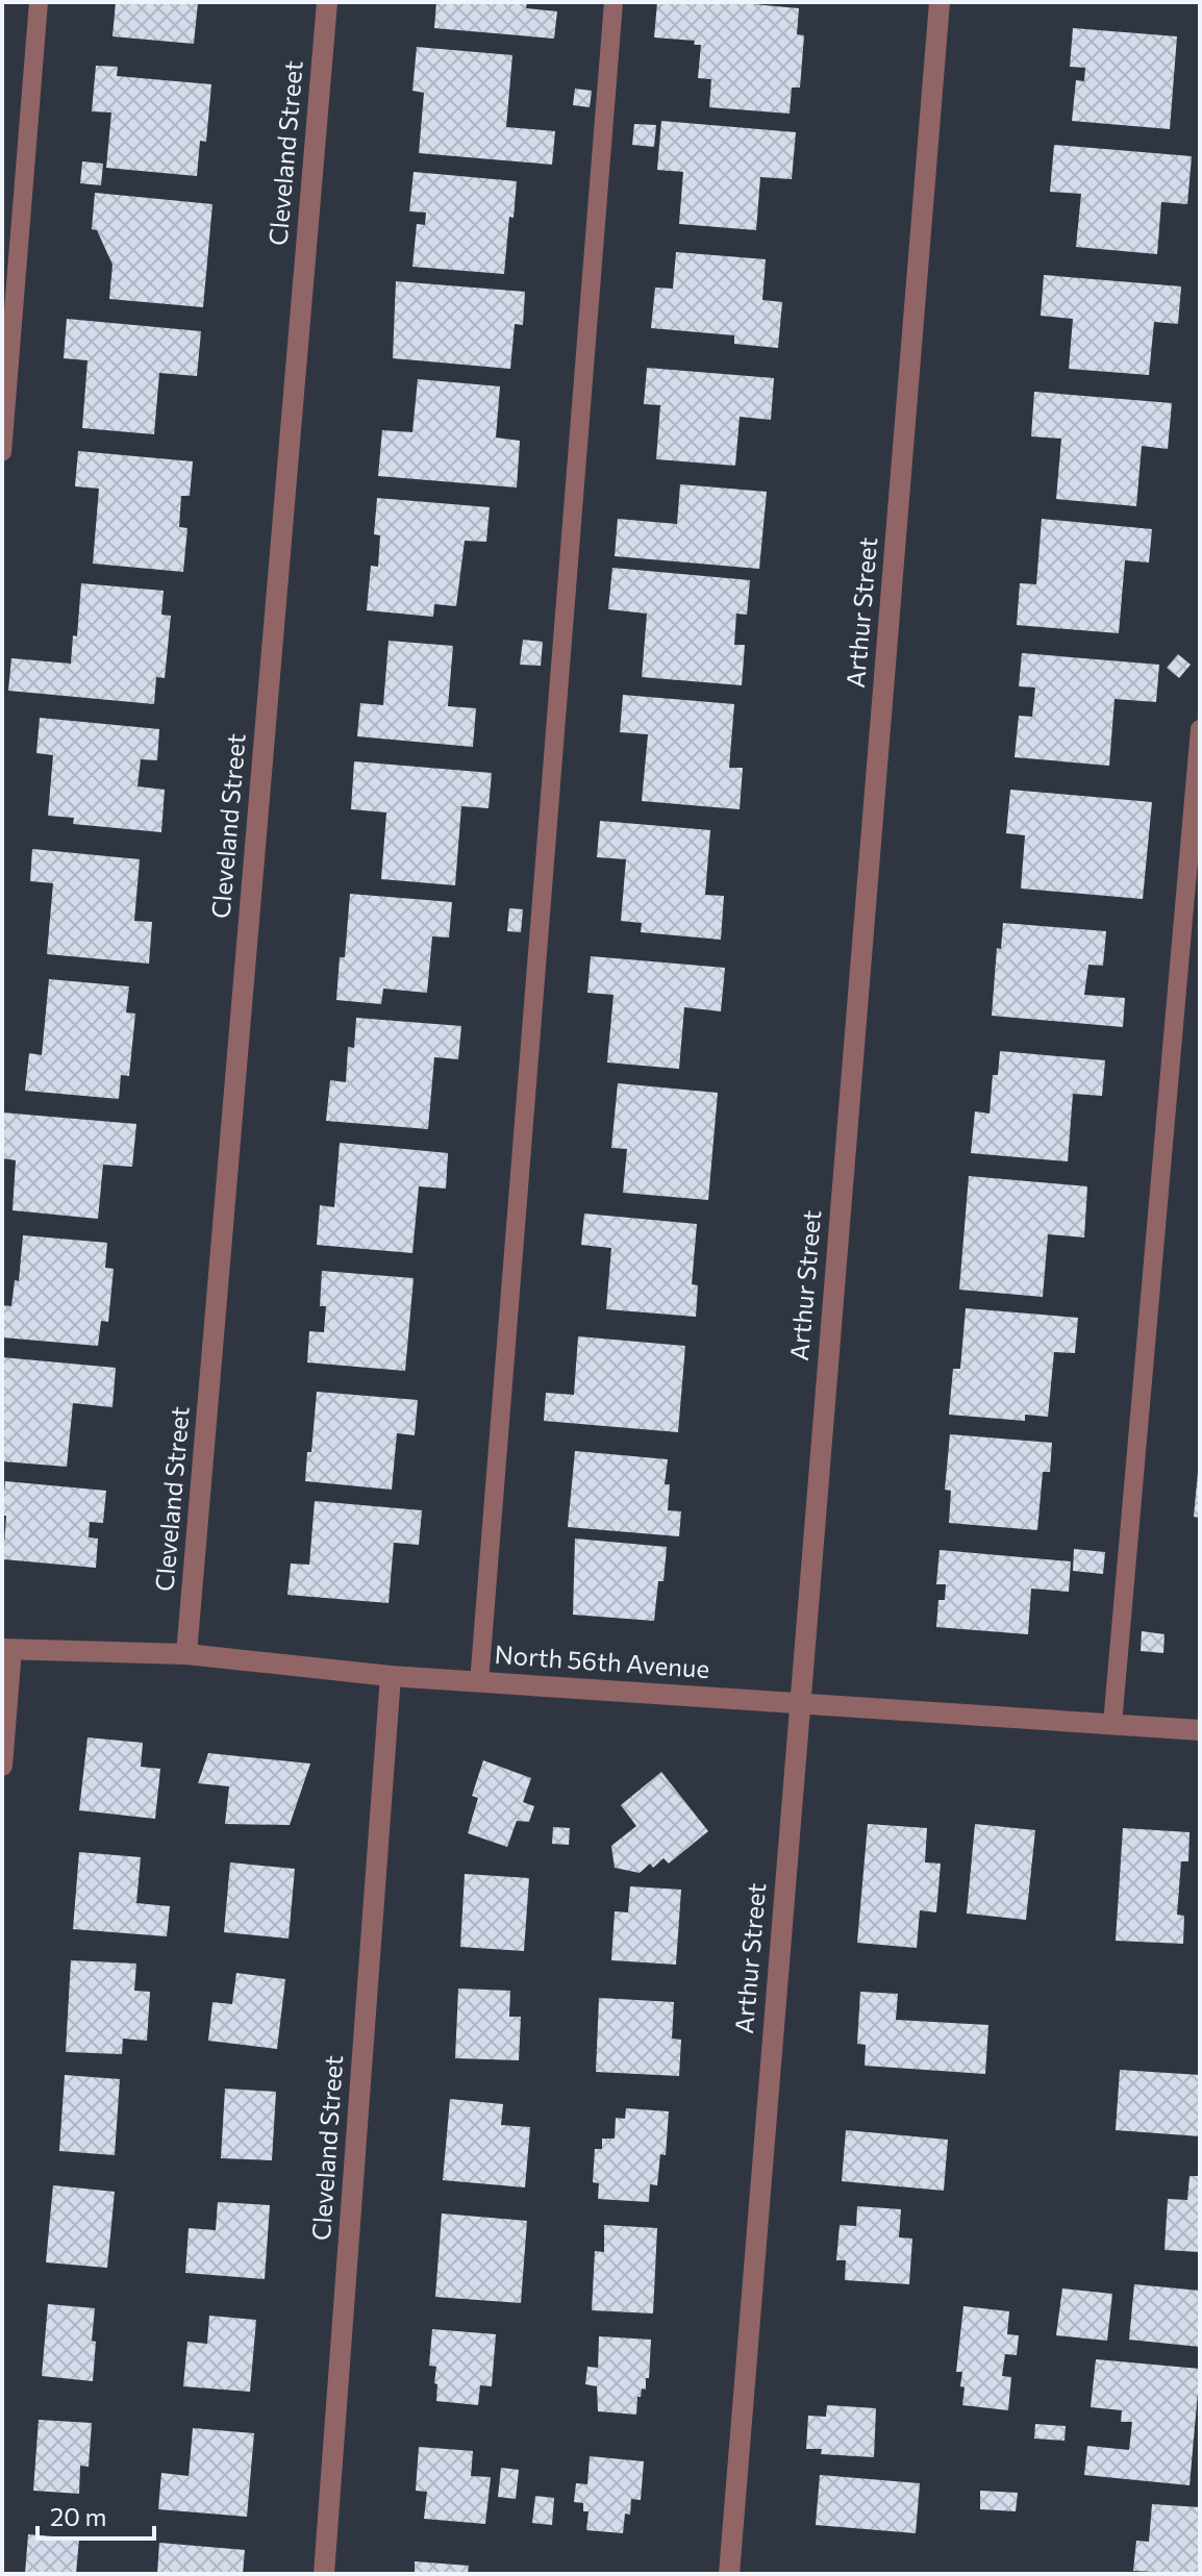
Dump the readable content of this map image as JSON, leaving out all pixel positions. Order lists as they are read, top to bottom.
{
  "streets": {
    "street": ["Cleveland Street", "Arthur Street", "North 56th Avenue"]
  },
  "crossings": [
    ["Cleveland Street", "North 56th Avenue"],
    ["Arthur Street", "North 56th Avenue"]
  ],
  "scale_bar": "20 m"
}
